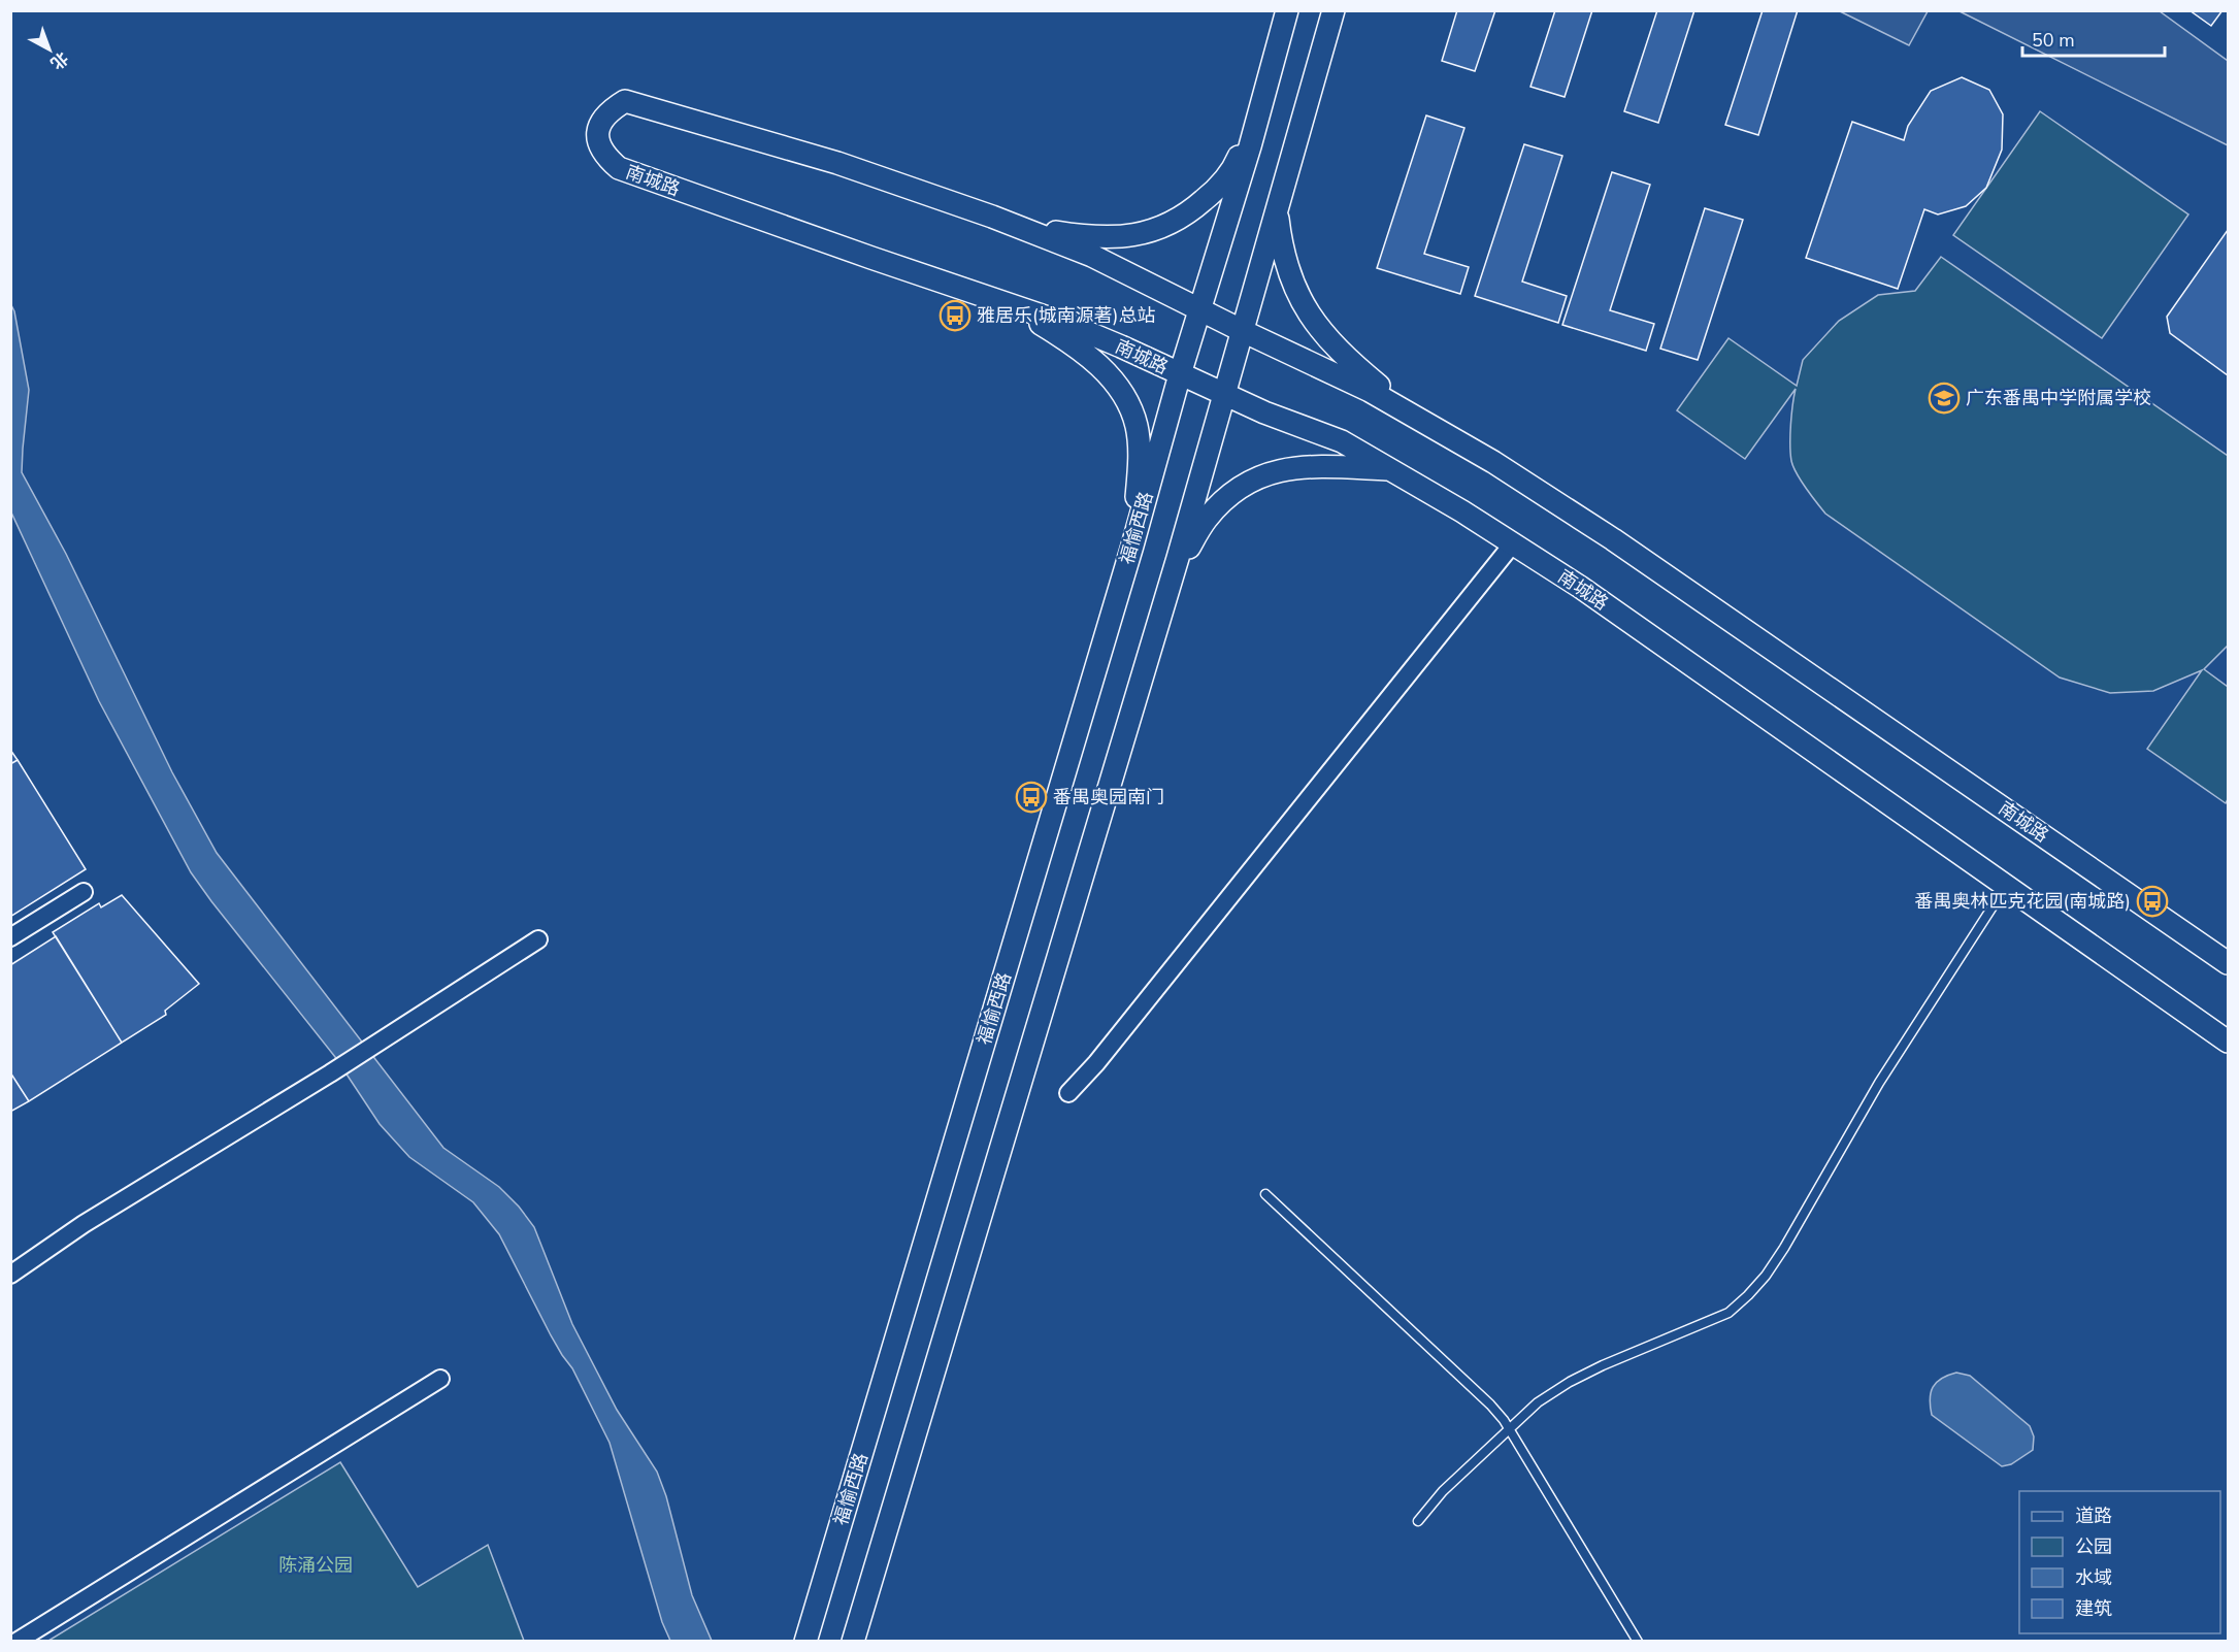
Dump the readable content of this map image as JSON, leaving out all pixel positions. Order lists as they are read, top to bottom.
{
  "streets": {
    "street": ["南城路", "福愉西路"]
  },
  "crossings": [
    ["南城路", "福愉西路"]
  ],
  "parks": ["陈涌公园"],
  "places": {
    "bus stop": ["雅居乐(城南源著)总站", "番禺奥园南门", "番禺奥林匹克花园(南城路)"],
    "school or university": ["广东番禺中学附属学校"]
  },
  "legend": [
    "道路",
    "公园",
    "水域",
    "建筑"
  ],
  "scale_bar": "50 m",
  "north": "bottom right"
}
